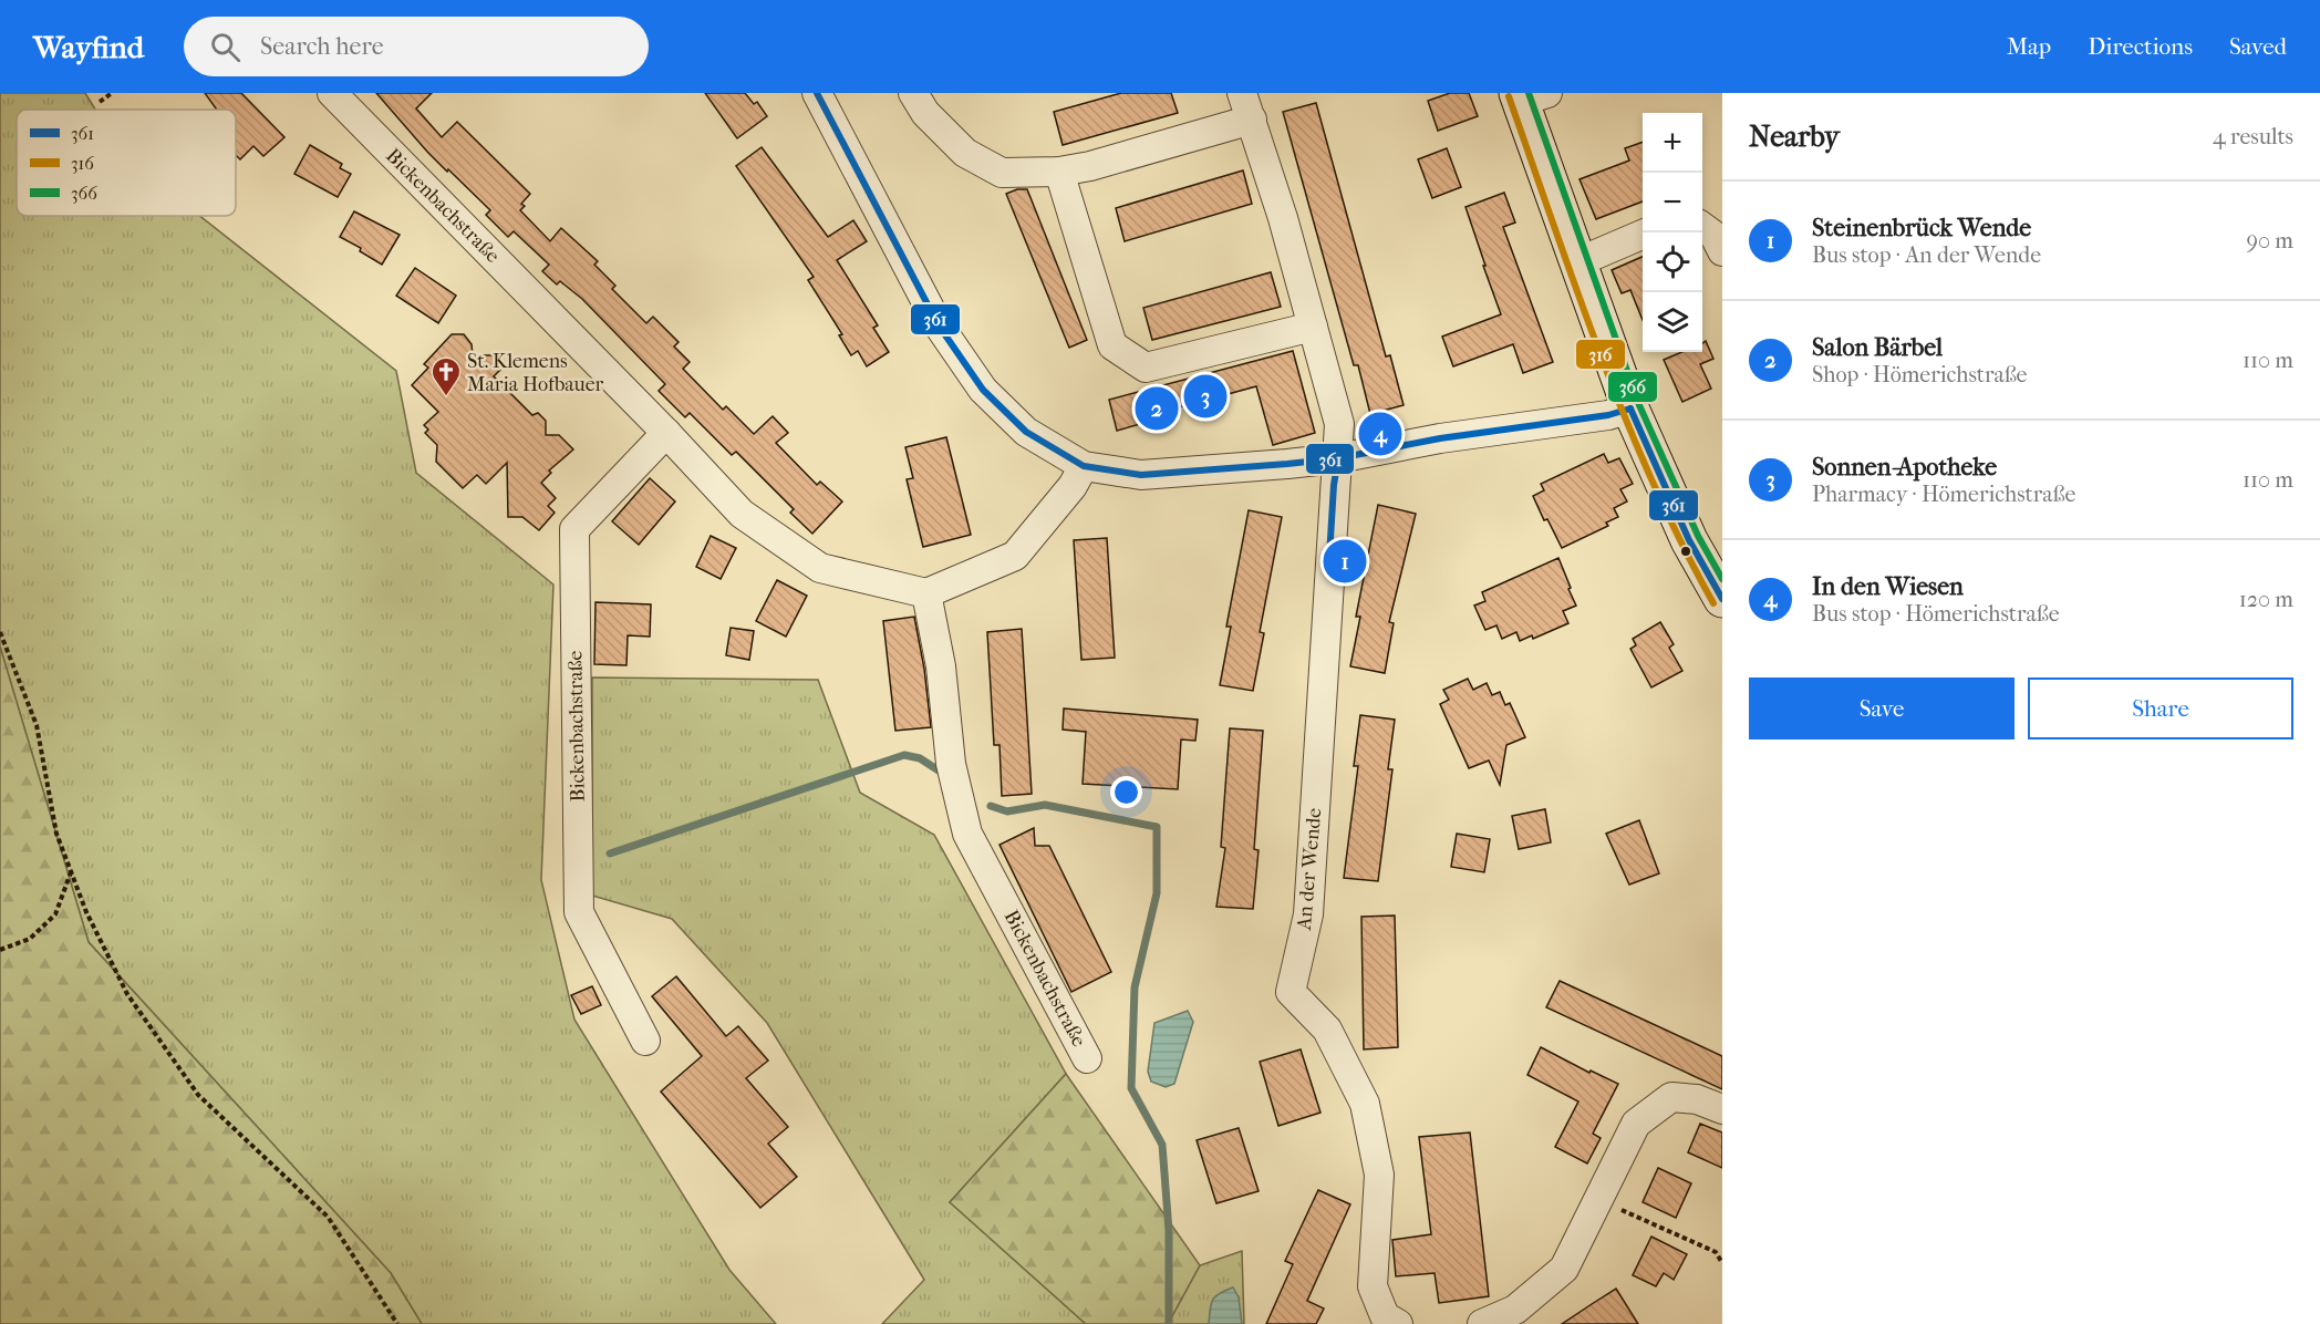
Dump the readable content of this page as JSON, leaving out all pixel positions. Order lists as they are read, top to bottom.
{
  "streets": {
    "street": ["Bickenbachstraße", "An der Wende"]
  },
  "places": {
    "church": ["St. Klemens Maria Hofbauer"]
  },
  "lines": ["transit line 361", "transit line 366", "transit line 316"],
  "legend": ["361", "316", "366"],
  "page": {
    "header": "Wayfind",
    "search": "Search here",
    "nav": ["Map", "Directions", "Saved"],
    "heading": ["Nearby", "4 results"],
    "map_buttons": ["+", "−"],
    "list": [
      {
        "mark": "1",
        "name": "Steinenbrück Wende",
        "note": "Bus stop · An der Wende",
        "value": "90 m"
      },
      {
        "mark": "2",
        "name": "Salon Bärbel",
        "note": "Shop · Hömerichstraße",
        "value": "110 m"
      },
      {
        "mark": "3",
        "name": "Sonnen-Apotheke",
        "note": "Pharmacy · Hömerichstraße",
        "value": "110 m"
      },
      {
        "mark": "4",
        "name": "In den Wiesen",
        "note": "Bus stop · Hömerichstraße",
        "value": "120 m"
      }
    ],
    "pins": [
      "3",
      "2",
      "4",
      "1"
    ],
    "buttons": ["Save", "Share"]
  }
}
